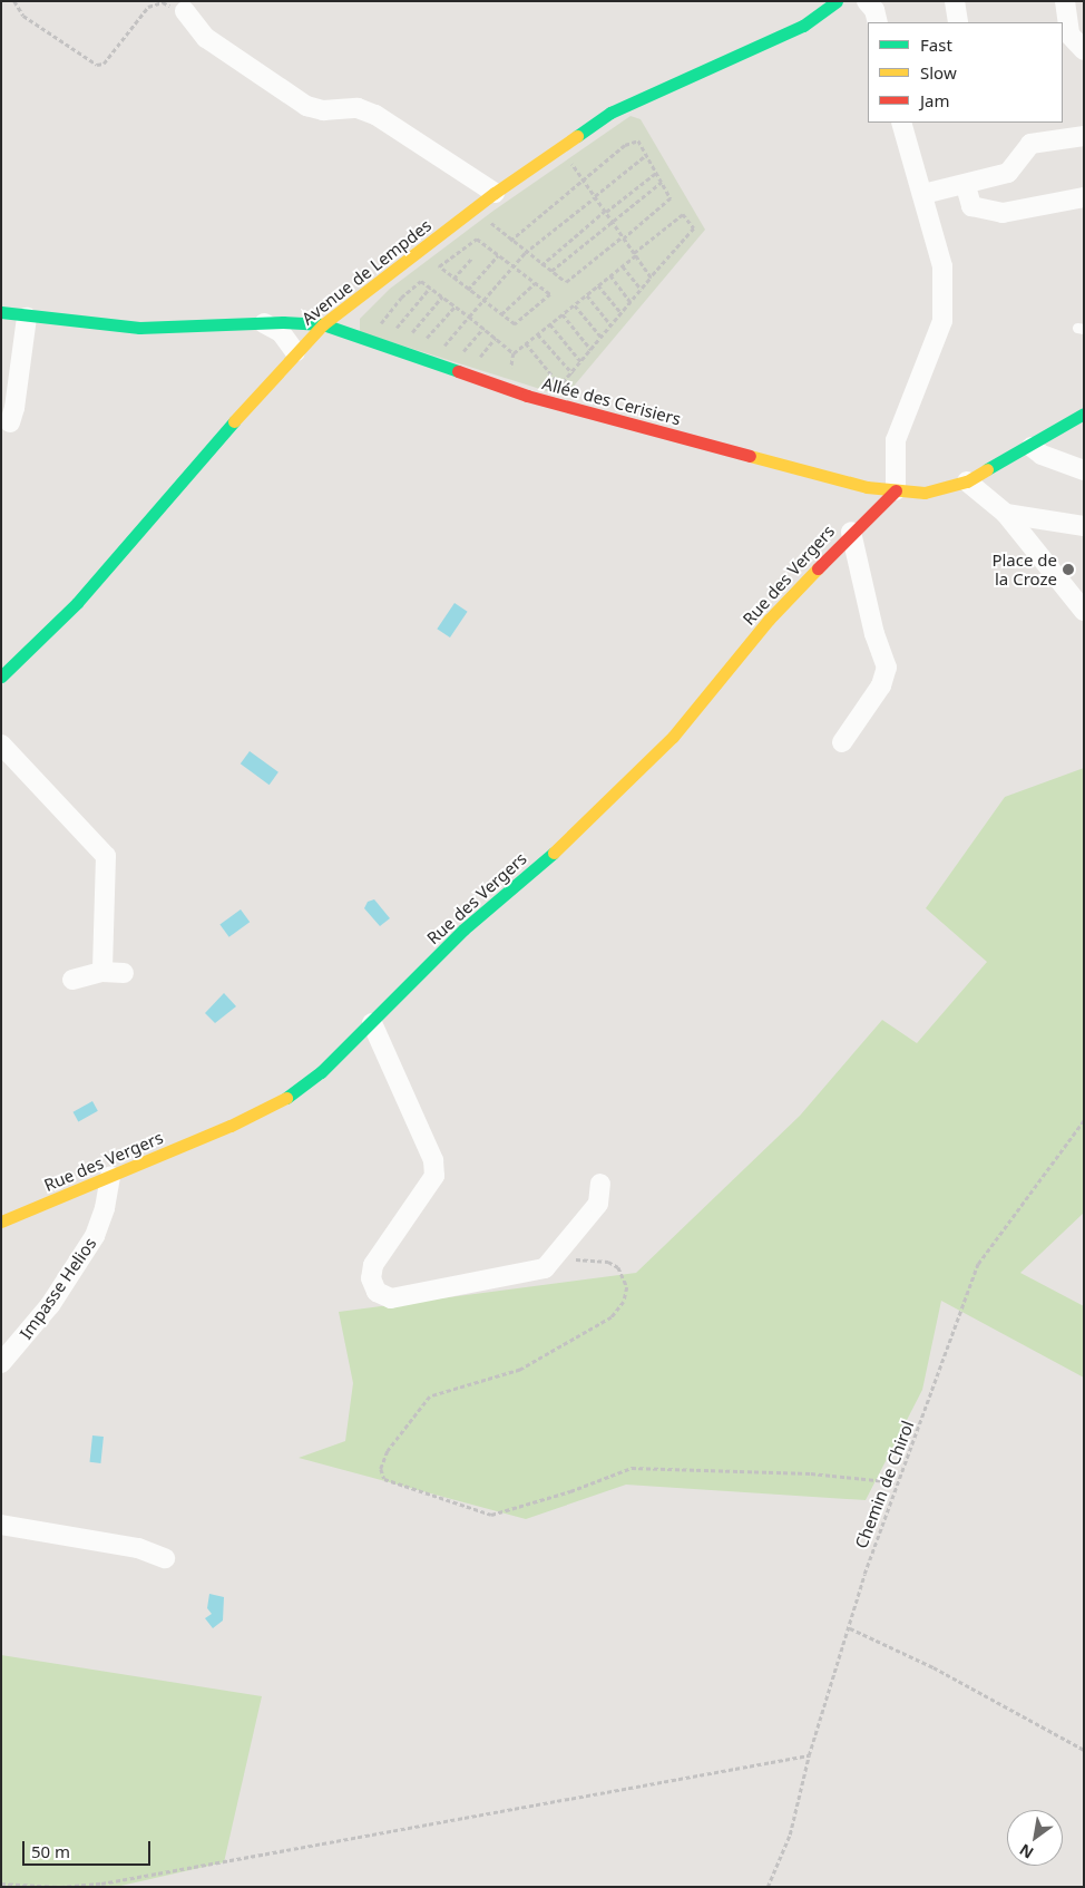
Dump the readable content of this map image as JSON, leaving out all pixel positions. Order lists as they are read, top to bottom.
{
  "streets": {
    "street": [
      "Avenue de Lempdes",
      "Allée des Cerisiers",
      "Rue des Vergers",
      "Impasse Helios"
    ],
    "path": ["Chemin de Chirol"]
  },
  "crossings": [
    ["Avenue de Lempdes", "Allée des Cerisiers"],
    ["Allée des Cerisiers", "Rue des Vergers"],
    ["Rue des Vergers", "Impasse Helios"]
  ],
  "places": ["Place de la Croze"],
  "legend": ["Fast", "Slow", "Jam"],
  "scale_bar": "50 m",
  "north": "bottom left"
}
